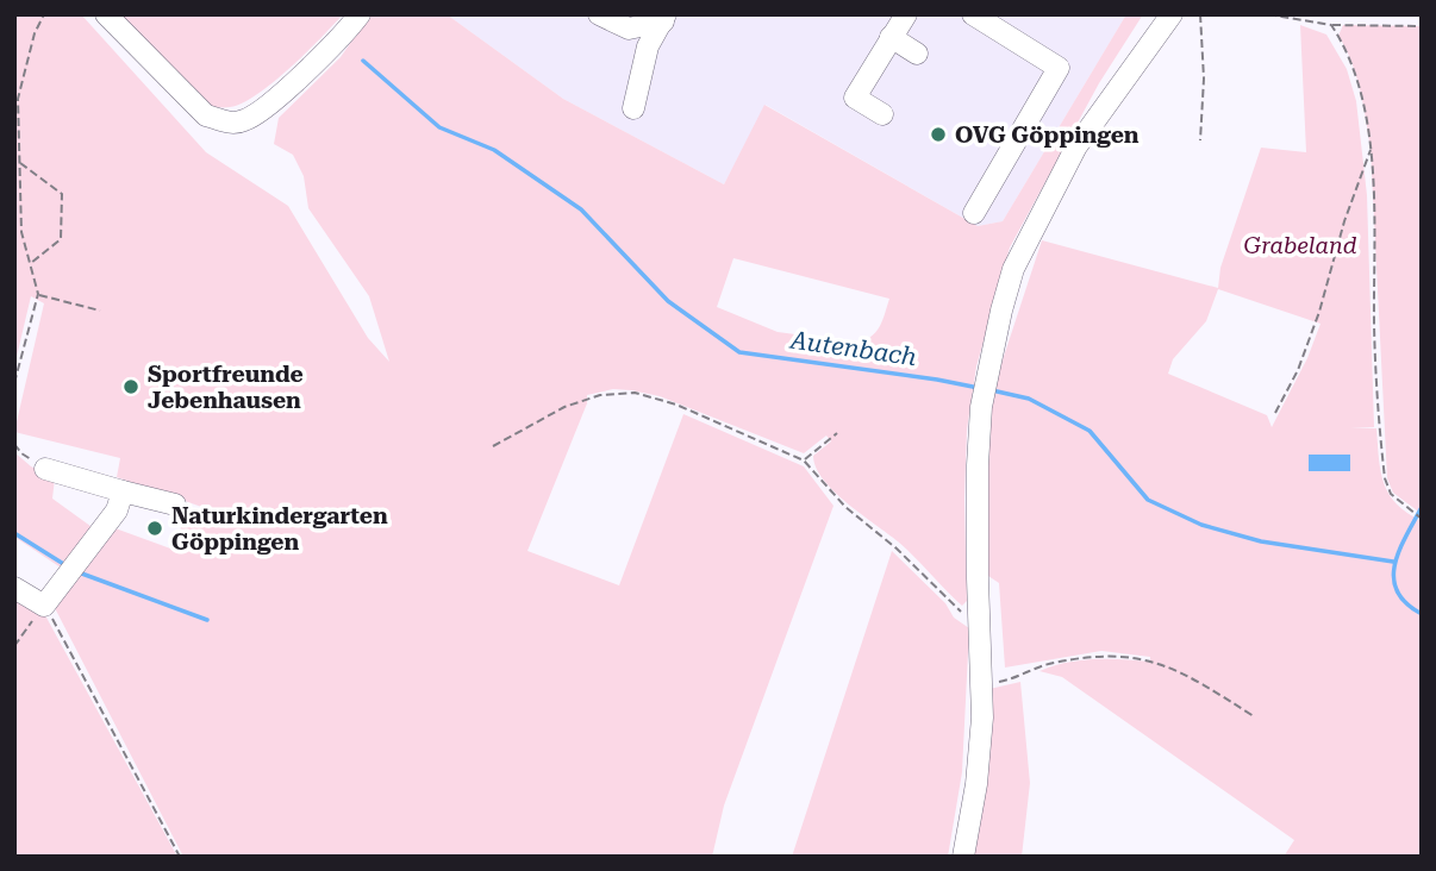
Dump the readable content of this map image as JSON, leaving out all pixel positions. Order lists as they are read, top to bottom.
{
  "water": ["Autenbach"],
  "parks": ["Grabeland"],
  "places": ["OVG Göppingen", "Sportfreunde Jebenhausen", "Naturkindergarten Göppingen"]
}
